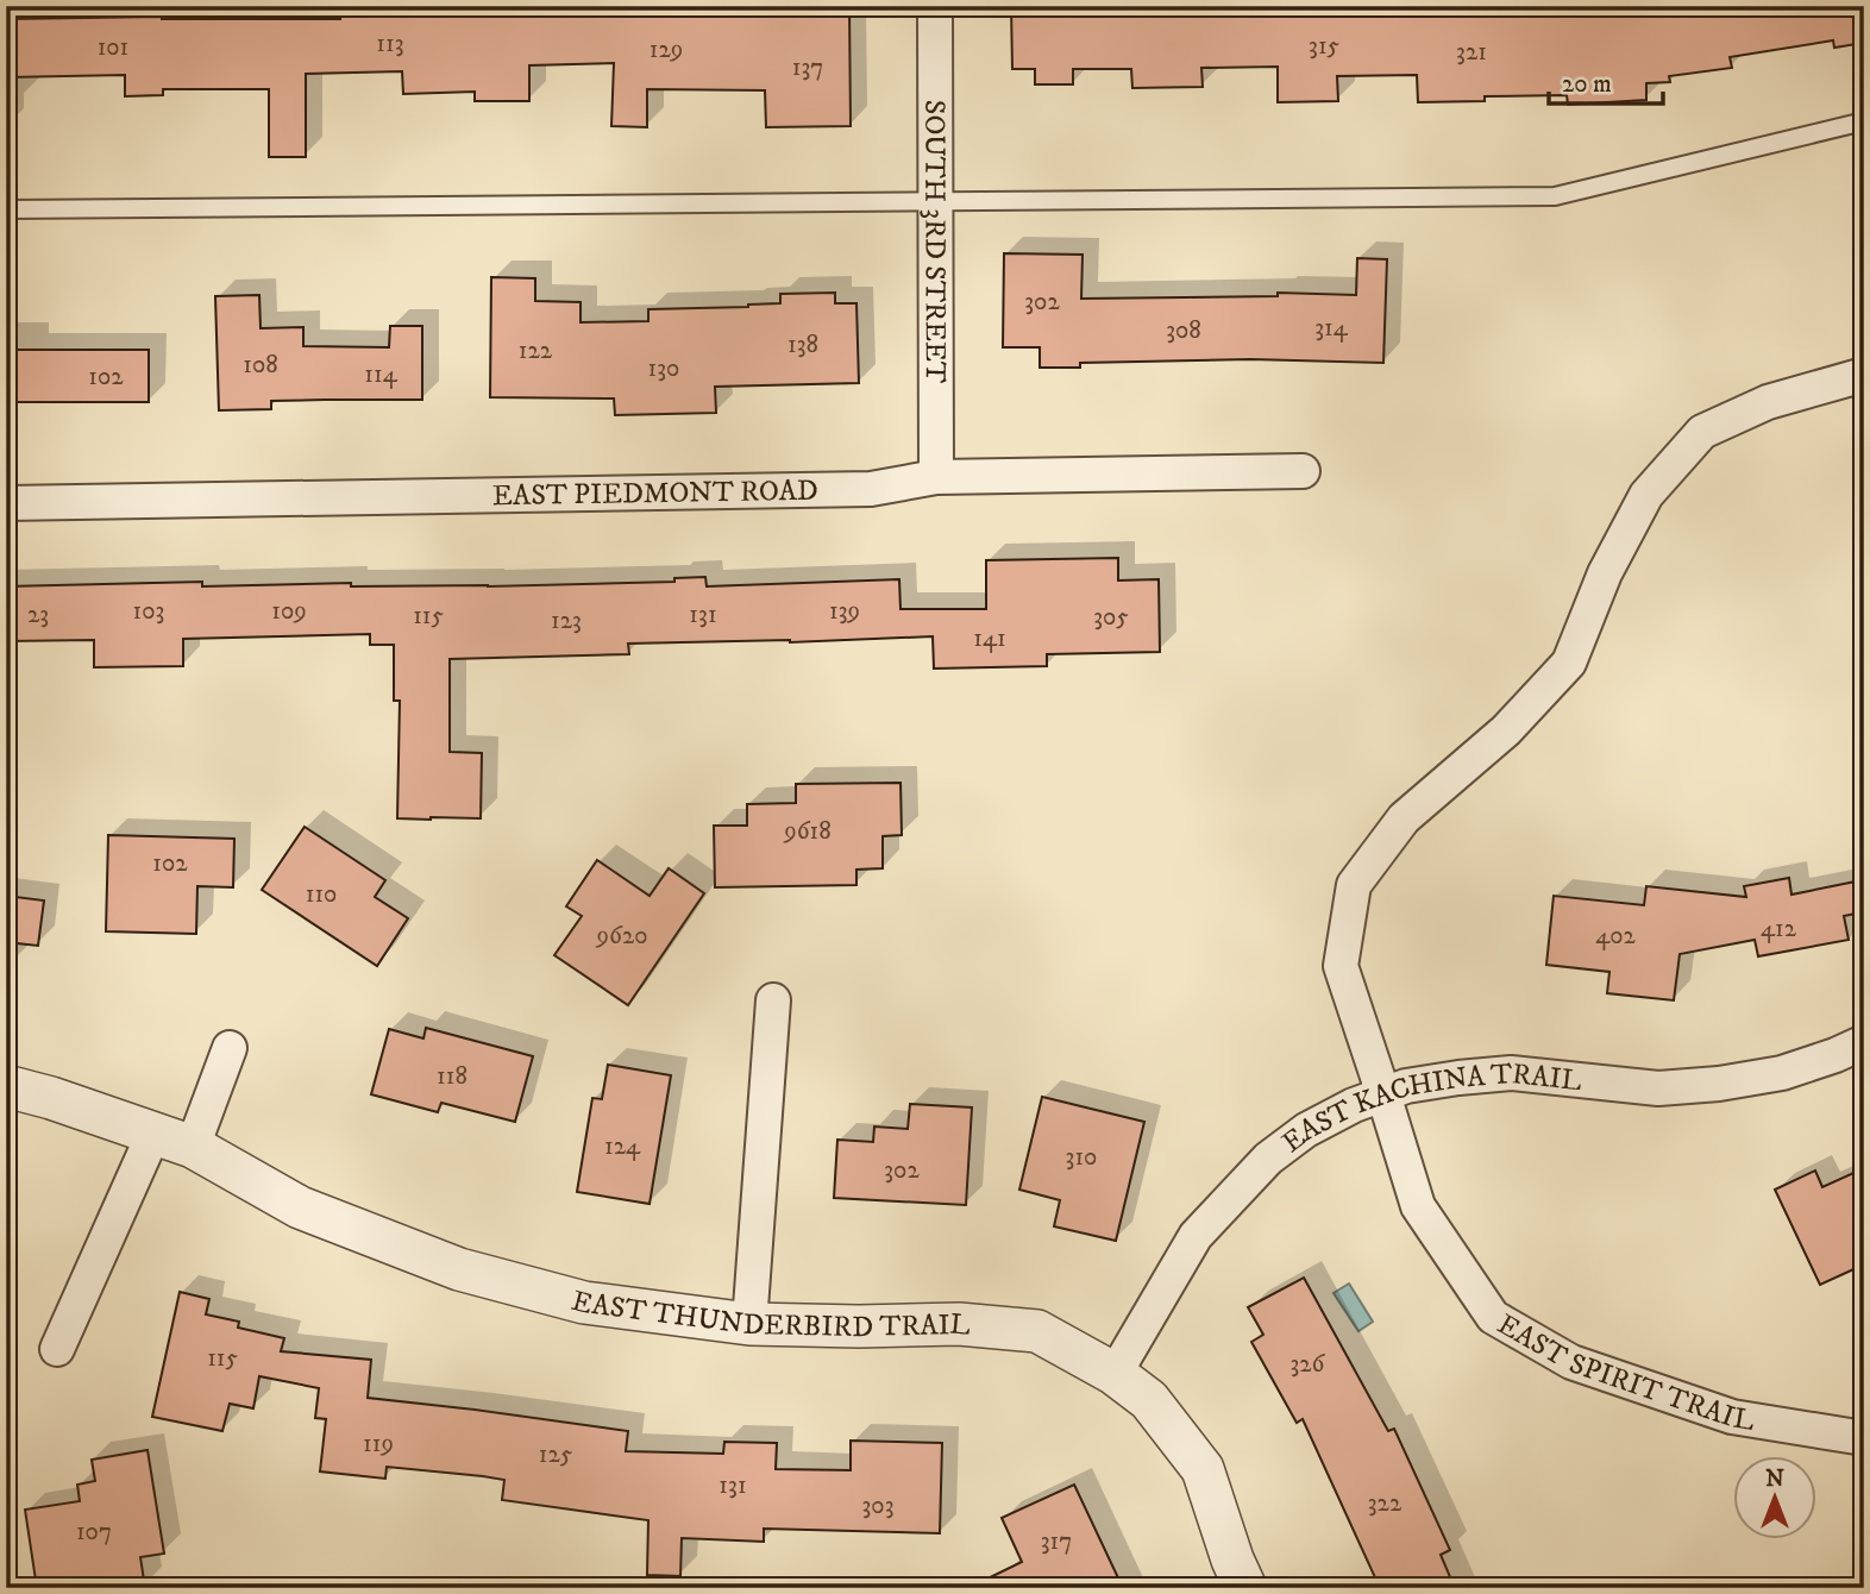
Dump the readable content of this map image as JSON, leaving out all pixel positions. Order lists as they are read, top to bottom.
{
  "streets": {
    "street": [
      "SOUTH 3RD STREET",
      "EAST PIEDMONT ROAD",
      "EAST KACHINA TRAIL",
      "EAST THUNDERBIRD TRAIL",
      "EAST SPIRIT TRAIL"
    ]
  },
  "crossings": [
    ["SOUTH 3RD STREET", "EAST PIEDMONT ROAD"],
    ["EAST KACHINA TRAIL", "EAST THUNDERBIRD TRAIL"],
    ["EAST KACHINA TRAIL", "EAST SPIRIT TRAIL"]
  ],
  "house_numbers": [
    "113",
    "315",
    "101",
    "129",
    "321",
    "137",
    "302",
    "314",
    "308",
    "138",
    "122",
    "108",
    "130",
    "114",
    "102",
    "103",
    "109",
    "139",
    "23",
    "131",
    "115",
    "305",
    "123",
    "141",
    "9618",
    "102",
    "110",
    "412",
    "9620",
    "402",
    "118",
    "124",
    "310",
    "302",
    "115",
    "326",
    "119",
    "125",
    "131",
    "322",
    "303",
    "107",
    "317"
  ],
  "scale_bar": "20 m",
  "north": "top"
}
